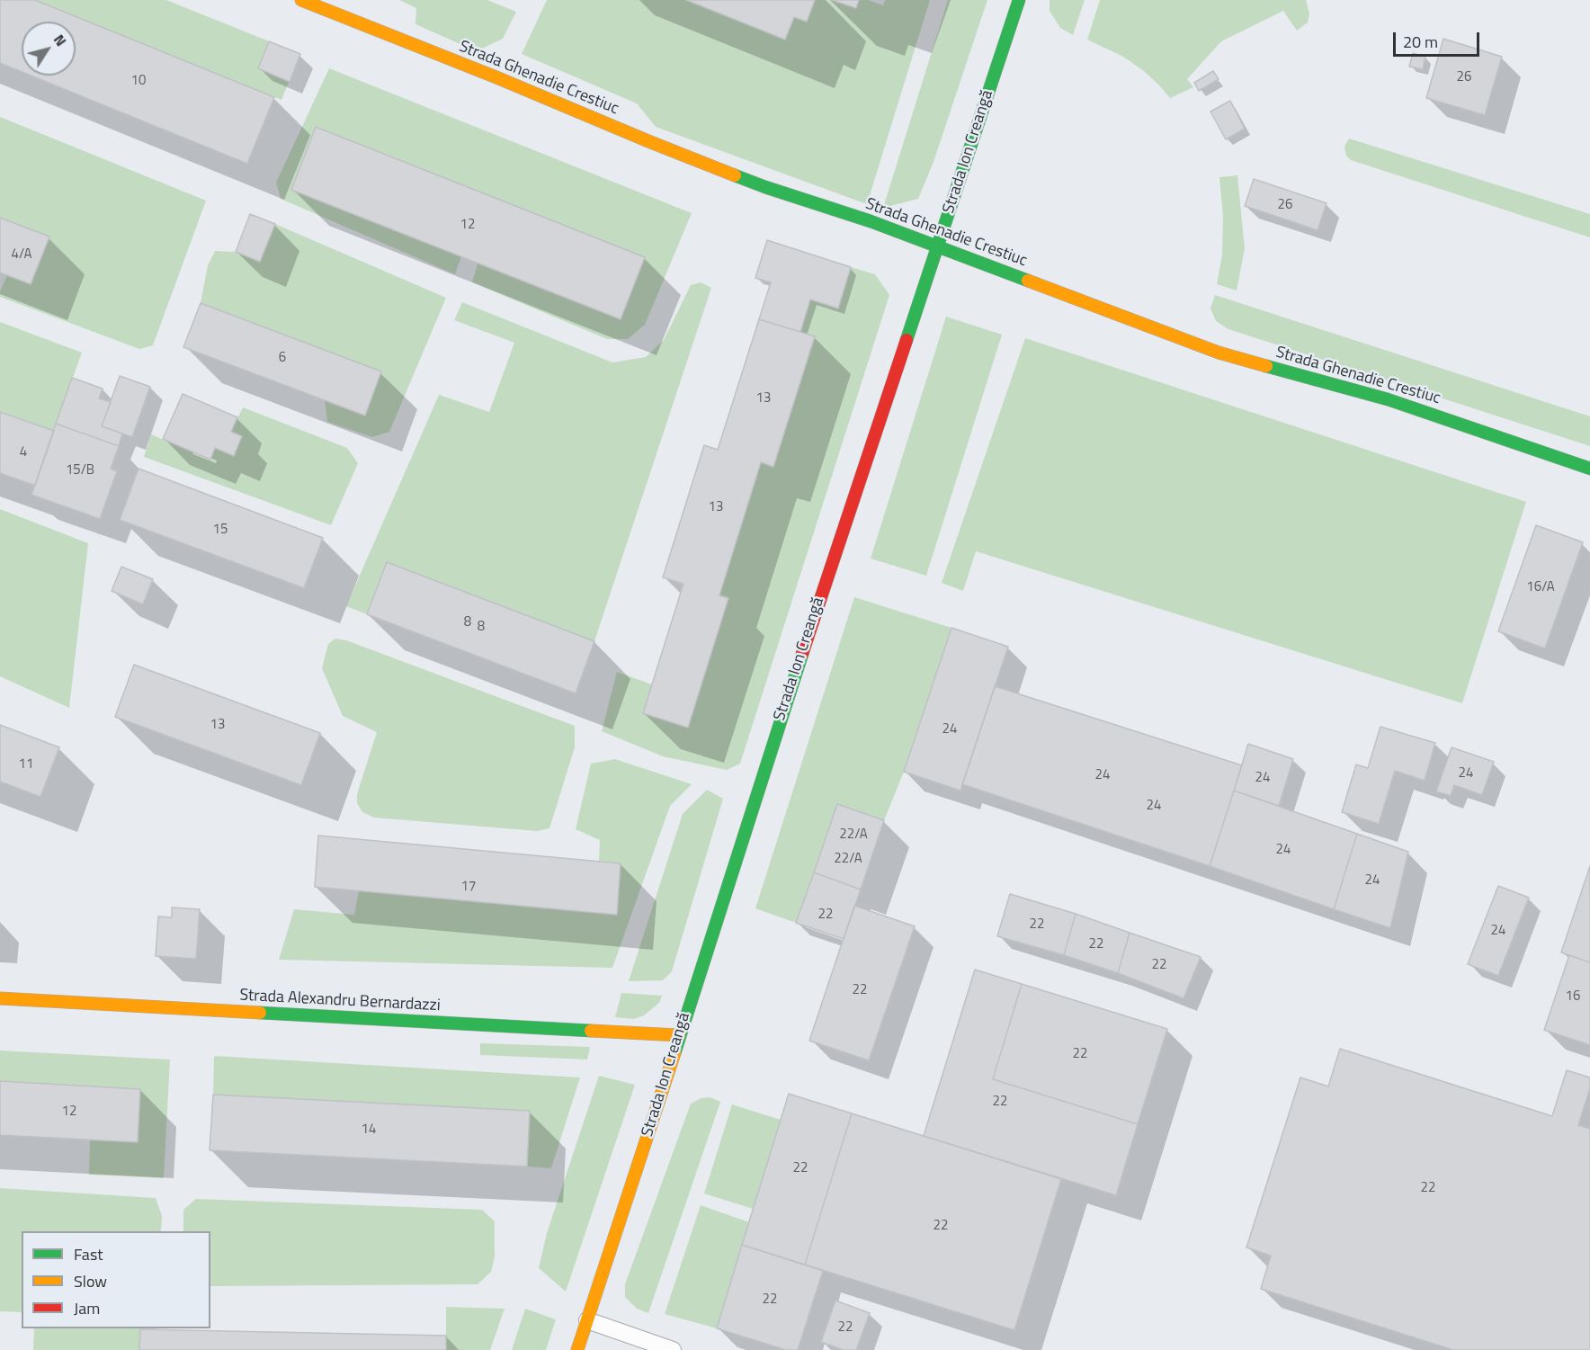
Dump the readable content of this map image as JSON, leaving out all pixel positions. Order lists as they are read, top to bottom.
{
  "streets": {
    "street": ["Strada Ghenadie Crestiuc", "Strada Ion Creangă", "Strada Alexandru Bernardazzi"]
  },
  "crossings": [
    ["Strada Ghenadie Crestiuc", "Strada Ion Creangă"],
    ["Strada Ion Creangă", "Strada Alexandru Bernardazzi"]
  ],
  "house_numbers": [
    "26",
    "10",
    "26",
    "12",
    "4/A",
    "6",
    "13",
    "4",
    "15/B",
    "13",
    "15",
    "16/A",
    "8",
    "8",
    "13",
    "24",
    "11",
    "24",
    "24",
    "24",
    "24",
    "22/A",
    "24",
    "22/A",
    "24",
    "17",
    "22",
    "22",
    "24",
    "22",
    "22",
    "22",
    "16",
    "22",
    "22",
    "12",
    "14",
    "22",
    "22",
    "22",
    "22",
    "22"
  ],
  "legend": ["Fast", "Slow", "Jam"],
  "scale_bar": "20 m",
  "north": "top right"
}
